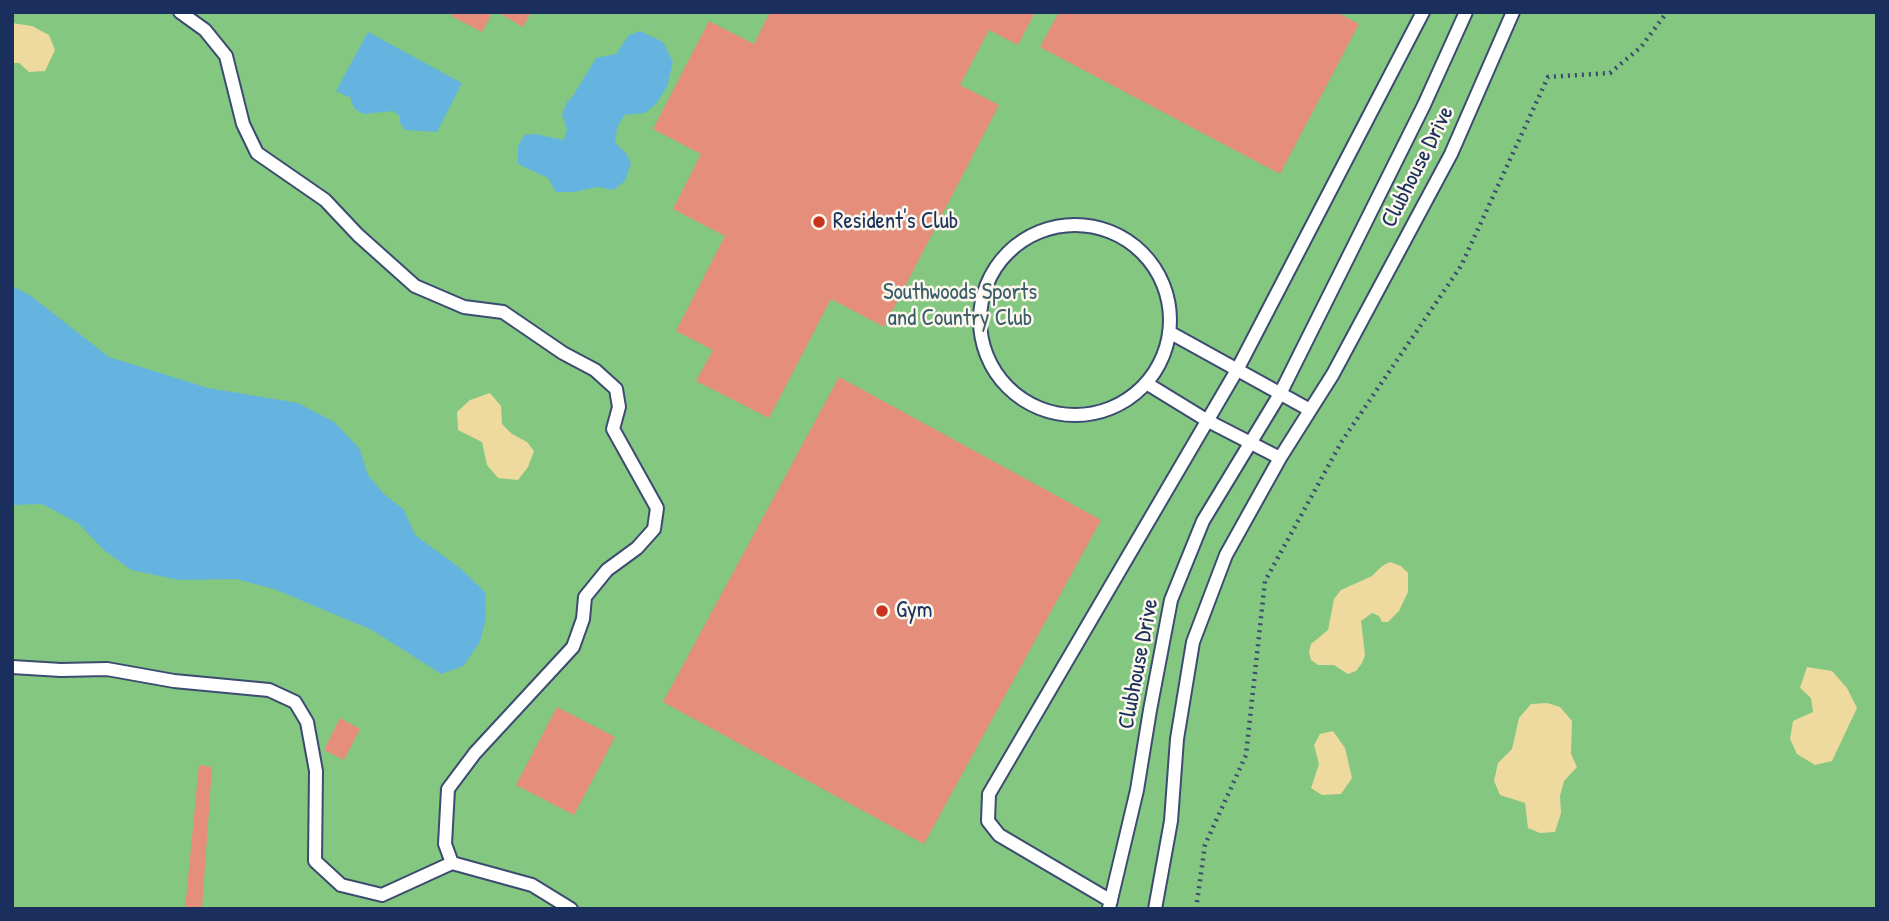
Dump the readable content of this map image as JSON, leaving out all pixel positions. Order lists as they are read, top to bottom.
{
  "streets": {
    "lane": ["Clubhouse Drive"]
  },
  "parks": ["Southwoods Sports and Country Club"],
  "places": ["Resident's Club", "Gym"]
}
